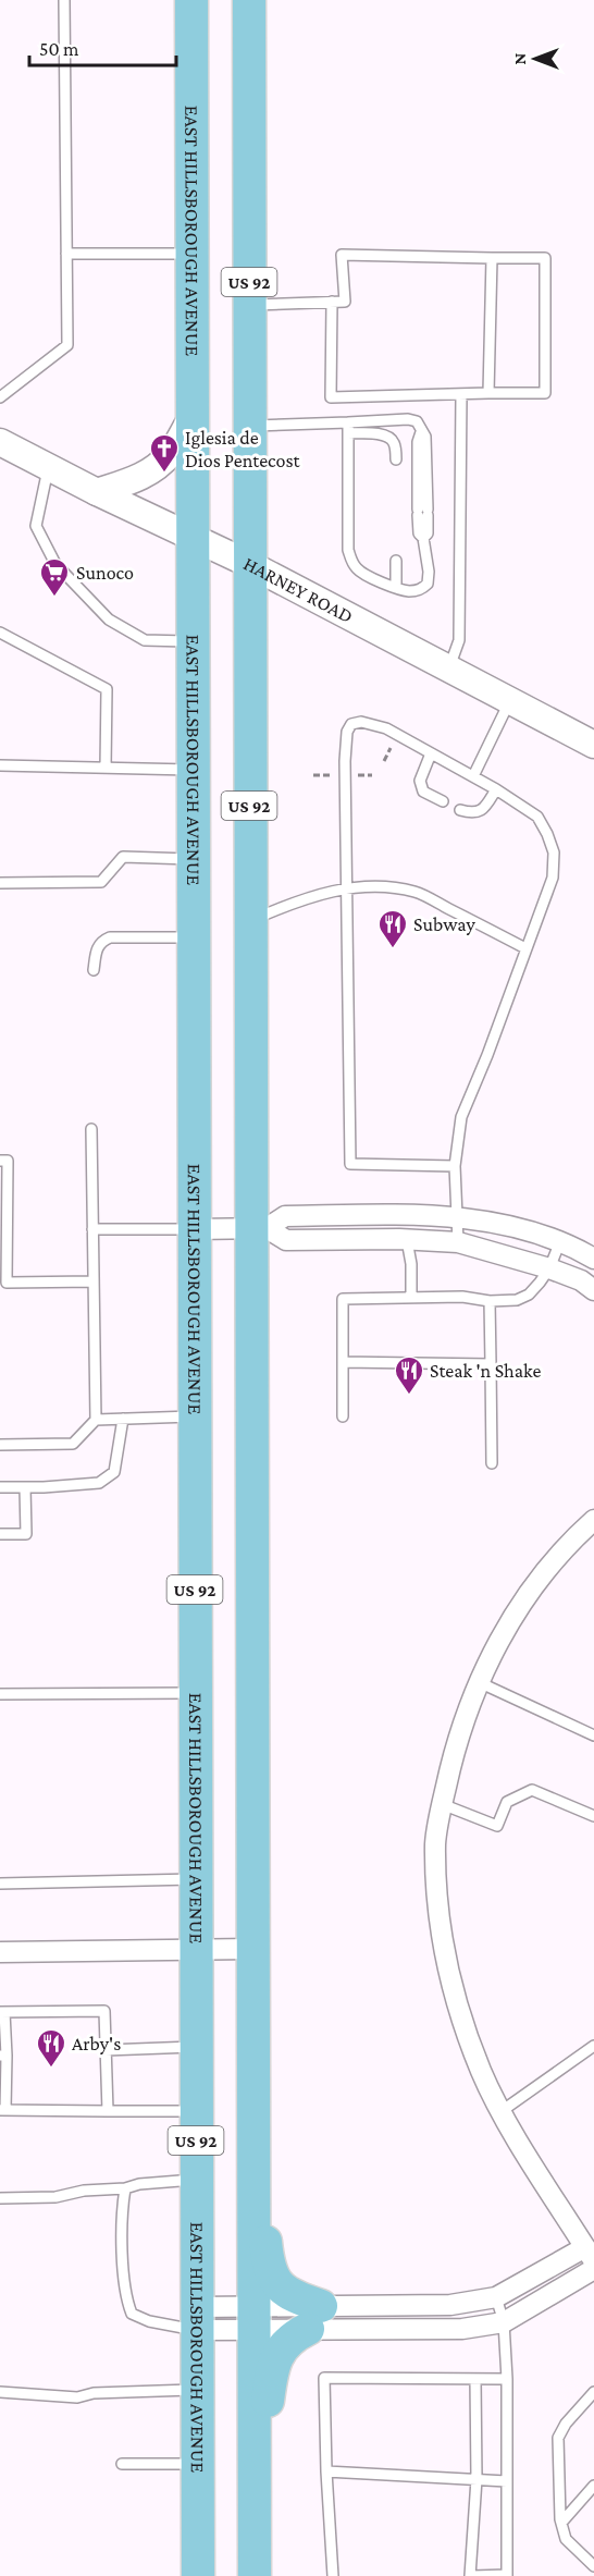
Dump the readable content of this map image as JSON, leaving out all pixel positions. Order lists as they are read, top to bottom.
{
  "streets": {
    "main road": ["EAST HILLSBOROUGH AVENUE", "US 92"],
    "street": ["HARNEY ROAD"]
  },
  "crossings": [
    ["EAST HILLSBOROUGH AVENUE", "HARNEY ROAD"],
    ["US 92", "HARNEY ROAD"]
  ],
  "places": {
    "church": ["Iglesia de Dios Pentecost"],
    "supermarket": ["Sunoco"],
    "restaurant": ["Subway", "Steak 'n Shake", "Arby's"]
  },
  "scale_bar": "50 m",
  "north": "left"
}
